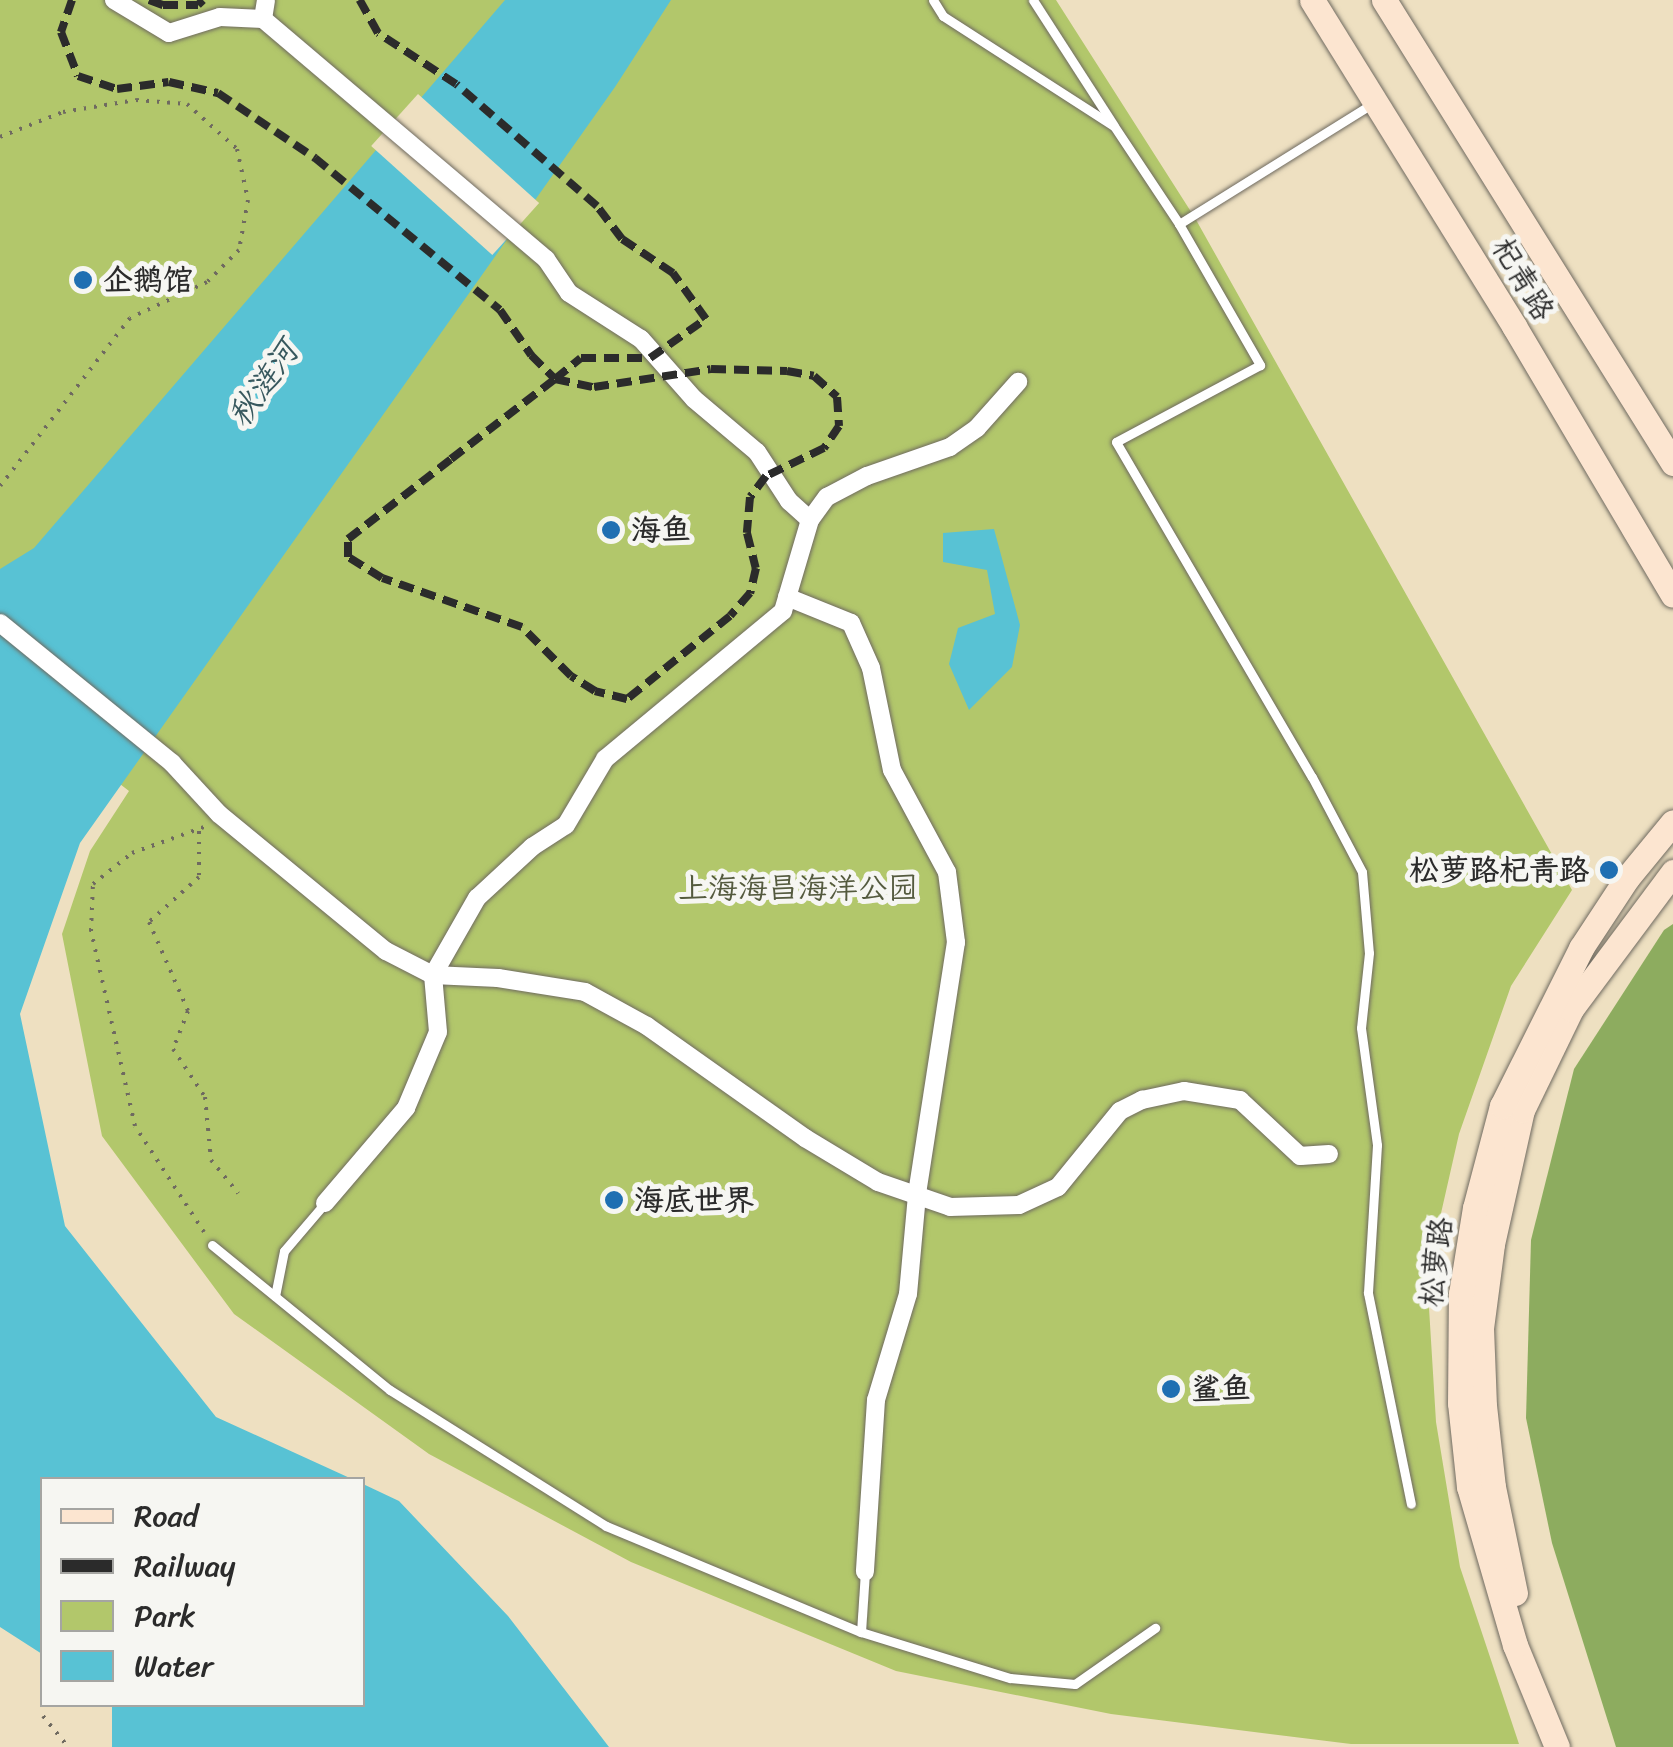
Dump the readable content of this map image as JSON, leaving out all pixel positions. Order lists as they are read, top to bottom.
{
  "streets": {
    "street": ["杞青路", "松萝路"]
  },
  "water": ["秋涟河"],
  "parks": ["上海海昌海洋公园"],
  "places": [
    "企鹅馆",
    "海鱼",
    "松萝路杞青路",
    "海底世界",
    "鲨鱼"
  ],
  "legend": [
    "Road",
    "Railway",
    "Park",
    "Water"
  ]
}
